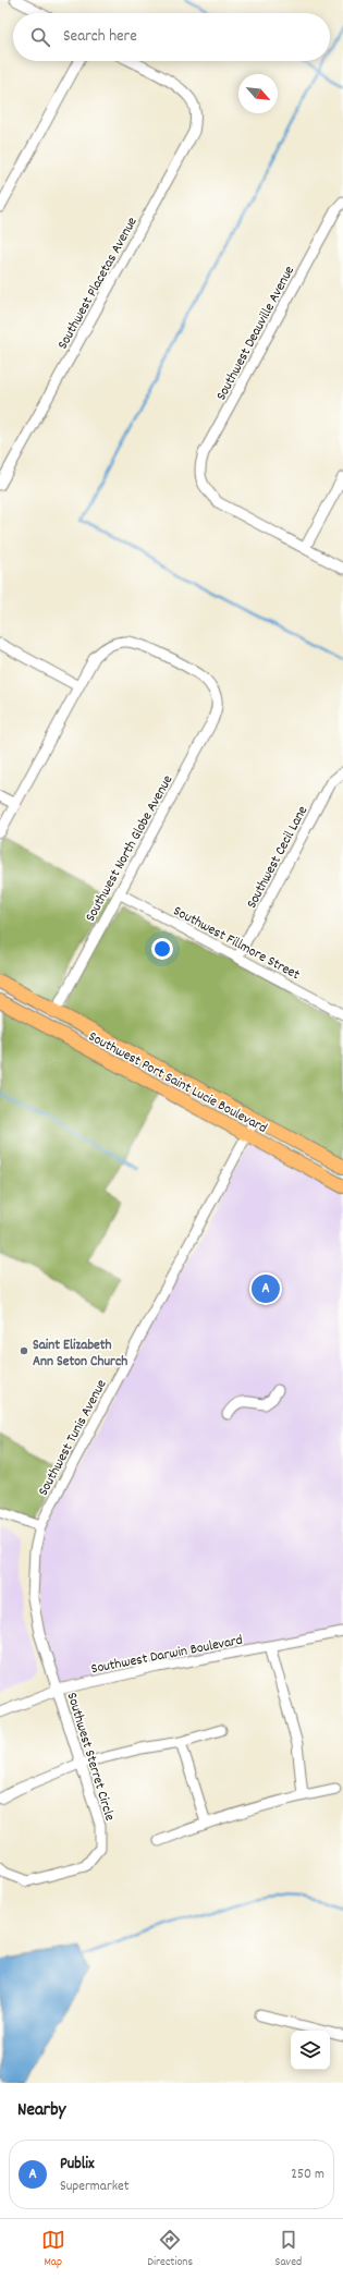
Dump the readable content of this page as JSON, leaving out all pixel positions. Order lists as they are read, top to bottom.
{
  "streets": {
    "main road": ["Southwest Port Saint Lucie Boulevard"],
    "street": [
      "Southwest Placetas Avenue",
      "Southwest Deauville Avenue",
      "Southwest North Globe Avenue",
      "Southwest Cecil Lane",
      "Southwest Fillmore Street",
      "Southwest Tunis Avenue",
      "Southwest Darwin Boulevard",
      "Southwest Sterret Circle"
    ]
  },
  "crossings": [
    ["Southwest North Globe Avenue", "Southwest Fillmore Street"],
    ["Southwest North Globe Avenue", "Southwest Port Saint Lucie Boulevard"],
    ["Southwest Cecil Lane", "Southwest Fillmore Street"],
    ["Southwest Port Saint Lucie Boulevard", "Southwest Tunis Avenue"],
    ["Southwest Tunis Avenue", "Southwest Darwin Boulevard"],
    ["Southwest Tunis Avenue", "Southwest Sterret Circle"],
    ["Southwest Darwin Boulevard", "Southwest Sterret Circle"]
  ],
  "places": ["Saint Elizabeth Ann Seton Church"],
  "north": "bottom right",
  "page": {
    "search": "Search here",
    "pins": "A",
    "heading": "Nearby",
    "list": [
      {
        "mark": "A",
        "name": "Publix",
        "note": "Supermarket",
        "value": "250 m"
      }
    ],
    "nav": ["Map", "Directions", "Saved"]
  }
}
